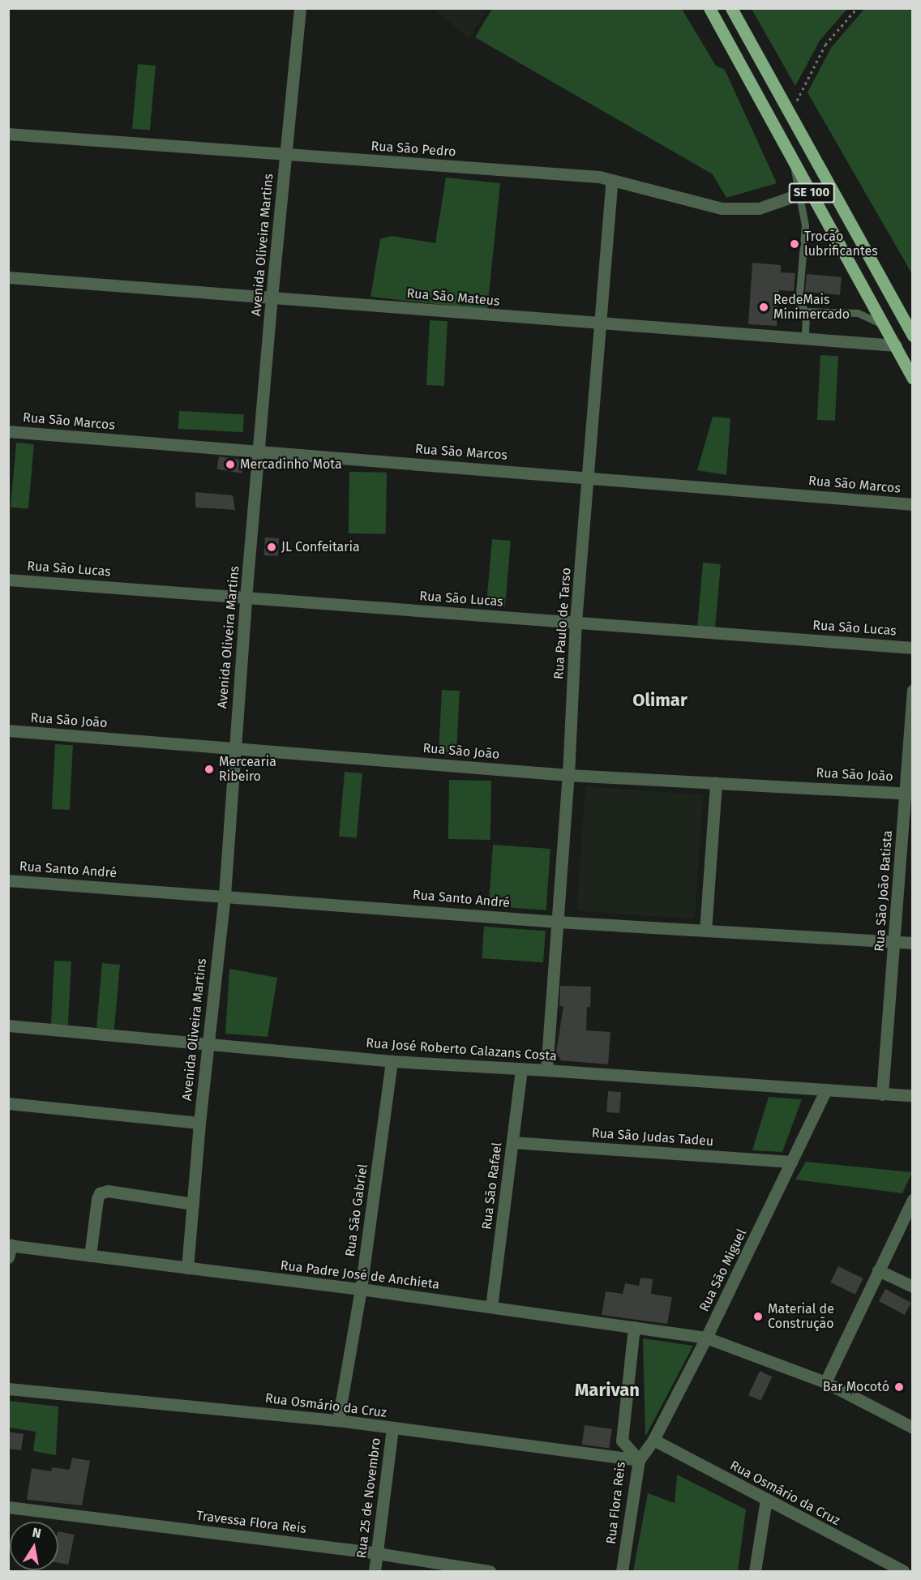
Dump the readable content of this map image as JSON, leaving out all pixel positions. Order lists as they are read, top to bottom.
{
  "streets": {
    "main road": ["SE 100"],
    "street": [
      "Rua São Pedro",
      "Avenida Oliveira Martins",
      "Rua São Mateus",
      "Rua São Marcos",
      "Rua São Lucas",
      "Rua Paulo de Tarso",
      "Rua São João",
      "Rua Santo André",
      "Rua São João Batista",
      "Rua José Roberto Calazans Costa",
      "Rua São Judas Tadeu",
      "Rua São Rafael",
      "Rua São Gabriel",
      "Rua São Miguel",
      "Rua Padre José de Anchieta",
      "Rua Osmário da Cruz",
      "Rua 25 de Novembro",
      "Rua Flora Reis",
      "Travessa Flora Reis"
    ]
  },
  "crossings": [
    ["Rua São Pedro", "SE 100"],
    ["Rua São Pedro", "Avenida Oliveira Martins"],
    ["Rua São Pedro", "Rua Paulo de Tarso"],
    ["SE 100", "Rua São Mateus"],
    ["Avenida Oliveira Martins", "Rua São Mateus"],
    ["Avenida Oliveira Martins", "Rua São Marcos"],
    ["Avenida Oliveira Martins", "Rua São Lucas"],
    ["Avenida Oliveira Martins", "Rua São João"],
    ["Avenida Oliveira Martins", "Rua Santo André"],
    ["Avenida Oliveira Martins", "Rua José Roberto Calazans Costa"],
    ["Avenida Oliveira Martins", "Rua Padre José de Anchieta"],
    ["Rua São Mateus", "Rua Paulo de Tarso"],
    ["Rua São Marcos", "Rua Paulo de Tarso"],
    ["Rua São Lucas", "Rua Paulo de Tarso"],
    ["Rua Paulo de Tarso", "Rua São João"],
    ["Rua Paulo de Tarso", "Rua Santo André"],
    ["Rua Paulo de Tarso", "Rua José Roberto Calazans Costa"],
    ["Rua São João", "Rua São João Batista"],
    ["Rua Santo André", "Rua São João Batista"],
    ["Rua São João Batista", "Rua José Roberto Calazans Costa"],
    ["Rua José Roberto Calazans Costa", "Rua São Rafael"],
    ["Rua José Roberto Calazans Costa", "Rua São Gabriel"],
    ["Rua José Roberto Calazans Costa", "Rua São Miguel"],
    ["Rua São Judas Tadeu", "Rua São Rafael"],
    ["Rua São Judas Tadeu", "Rua São Miguel"],
    ["Rua São Rafael", "Rua Padre José de Anchieta"],
    ["Rua São Gabriel", "Rua Padre José de Anchieta"],
    ["Rua São Gabriel", "Rua Osmário da Cruz"],
    ["Rua São Miguel", "Rua Padre José de Anchieta"],
    ["Rua São Miguel", "Rua Osmário da Cruz"],
    ["Rua São Miguel", "Rua Flora Reis"],
    ["Rua Padre José de Anchieta", "Rua Flora Reis"],
    ["Rua Osmário da Cruz", "Rua 25 de Novembro"],
    ["Rua Osmário da Cruz", "Rua Flora Reis"],
    ["Rua 25 de Novembro", "Travessa Flora Reis"]
  ],
  "districts": ["Olimar", "Marivan"],
  "places": [
    "Trocão lubrificantes",
    "RedeMais Minimercado",
    "Mercadinho Mota",
    "JL Confeitaria",
    "Mercearia Ribeiro",
    "Material de Construção",
    "Bar Mocotó"
  ],
  "north": "top"
}
